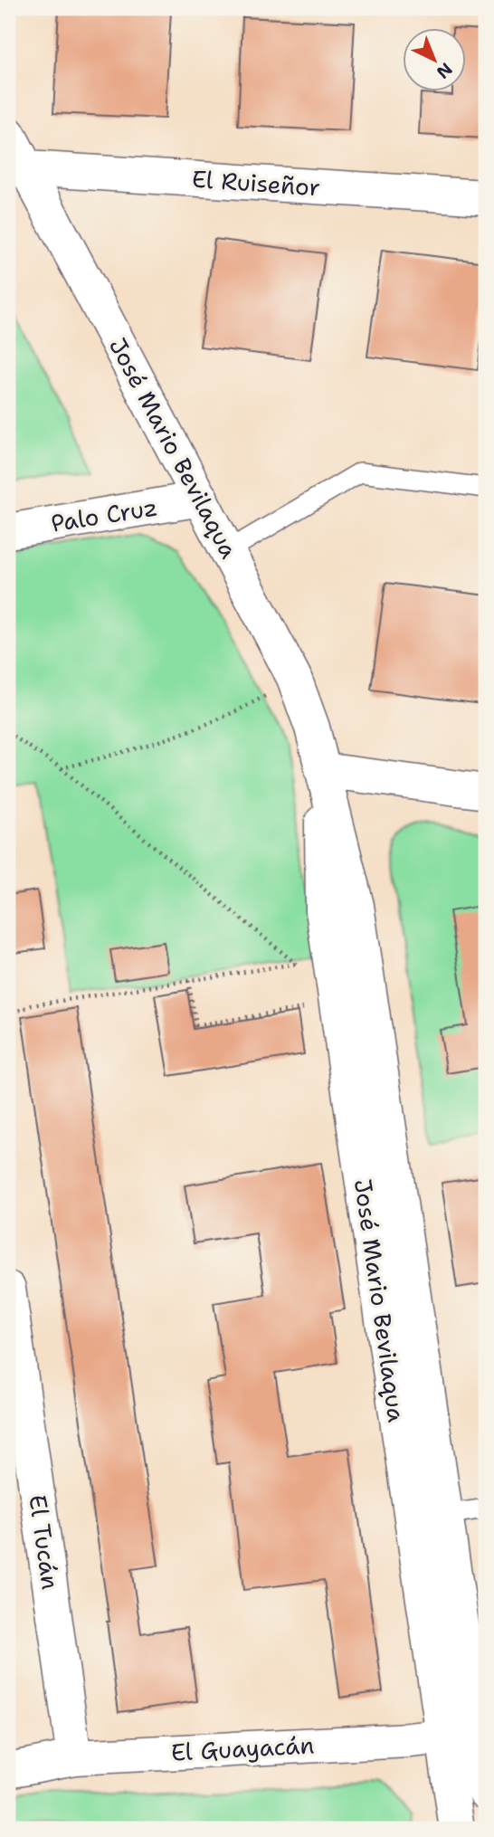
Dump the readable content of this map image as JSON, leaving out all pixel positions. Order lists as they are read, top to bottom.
{
  "streets": {
    "street": [
      "El Ruiseñor",
      "José Mario Bevilaqua",
      "Palo Cruz",
      "El Tucán",
      "El Guayacán"
    ]
  },
  "crossings": [
    ["El Ruiseñor", "José Mario Bevilaqua"],
    ["José Mario Bevilaqua", "Palo Cruz"],
    ["José Mario Bevilaqua", "El Guayacán"],
    ["El Tucán", "El Guayacán"]
  ],
  "north": "bottom right"
}
